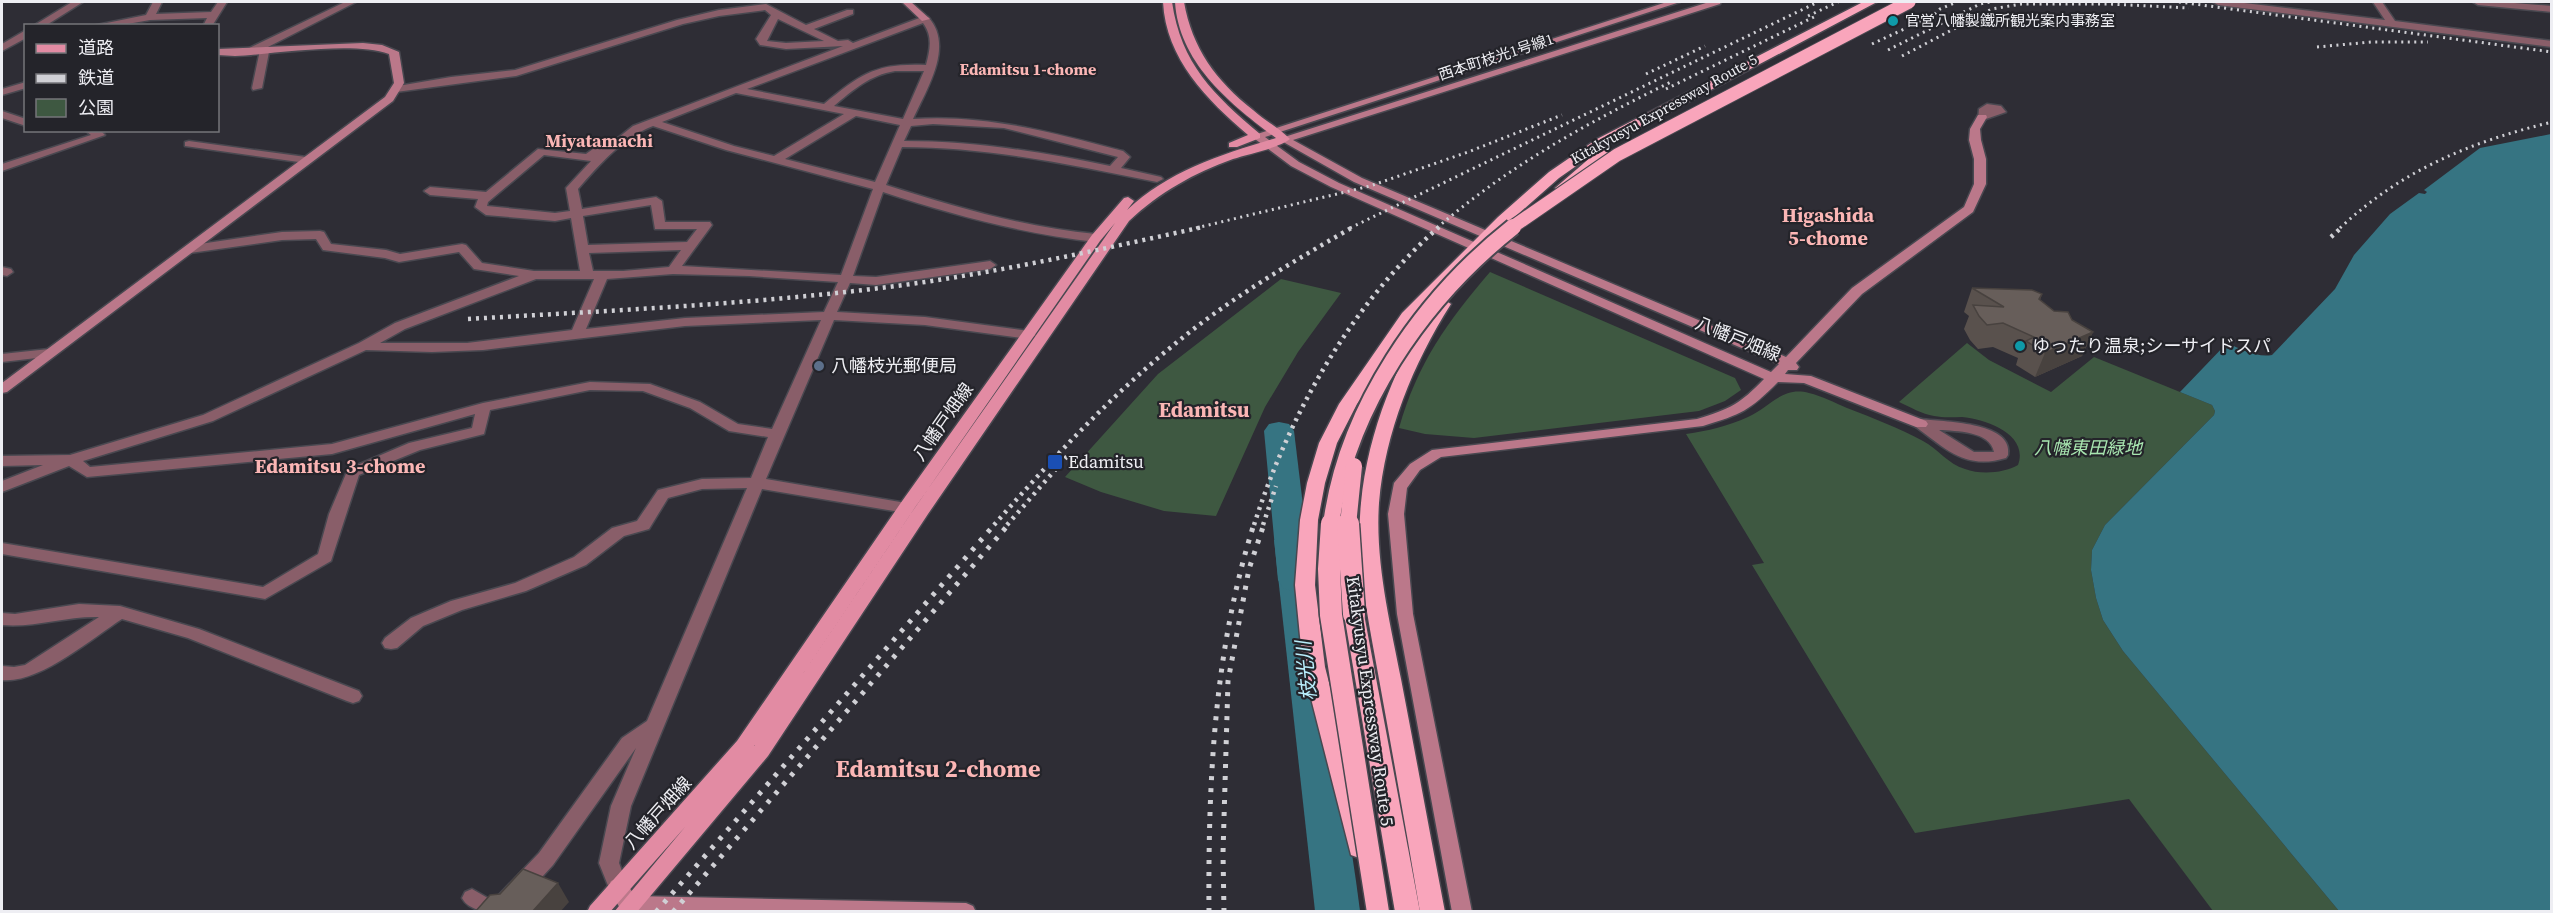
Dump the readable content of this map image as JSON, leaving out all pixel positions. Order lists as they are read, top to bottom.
{
  "streets": {
    "highway": ["Kitakyusyu Expressway Route 5"],
    "main road": ["八幡戸畑線"],
    "street": ["西本町枝光1号線1"]
  },
  "crossings": [
    ["西本町枝光1号線1", "八幡戸畑線"]
  ],
  "districts": [
    "Edamitsu 1-chome",
    "Miyatamachi",
    "Higashida 5-chome",
    "Edamitsu",
    "Edamitsu 3-chome",
    "Edamitsu 2-chome"
  ],
  "water": ["枝光川"],
  "parks": ["八幡東田緑地"],
  "places": {
    "other": ["官営八幡製鐵所観光案内事務室", "ゆったり温泉;シーサイドスパ", "八幡枝光郵便局"],
    "transit": ["Edamitsu"]
  },
  "legend": ["道路", "鉄道", "公園"]
}
